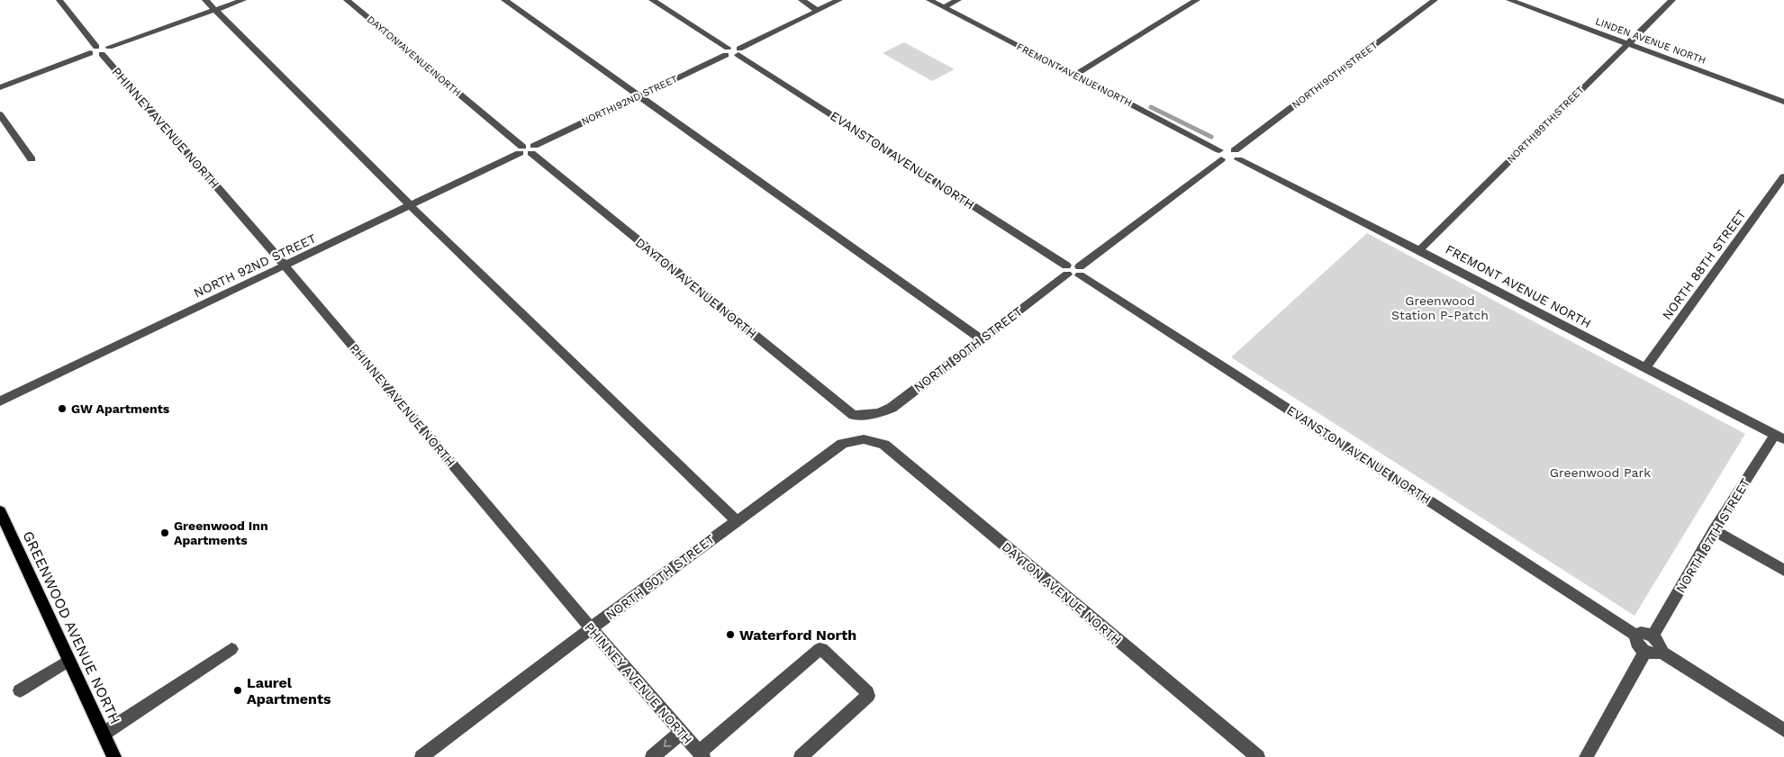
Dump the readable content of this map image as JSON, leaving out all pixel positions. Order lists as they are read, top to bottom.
{
  "streets": {
    "main road": ["GREENWOOD AVENUE NORTH"],
    "street": [
      "LINDEN AVENUE NORTH",
      "DAYTON AVENUE NORTH",
      "FREMONT AVENUE NORTH",
      "NORTH 90TH STREET",
      "NORTH 92ND STREET",
      "NORTH 89TH STREET",
      "PHINNEY AVENUE NORTH",
      "EVANSTON AVENUE NORTH",
      "NORTH 88TH STREET",
      "NORTH 87TH STREET"
    ]
  },
  "crossings": [
    ["LINDEN AVENUE NORTH", "NORTH 89TH STREET"],
    ["DAYTON AVENUE NORTH", "NORTH 90TH STREET"],
    ["DAYTON AVENUE NORTH", "NORTH 92ND STREET"],
    ["FREMONT AVENUE NORTH", "NORTH 90TH STREET"],
    ["FREMONT AVENUE NORTH", "NORTH 89TH STREET"],
    ["FREMONT AVENUE NORTH", "NORTH 88TH STREET"],
    ["FREMONT AVENUE NORTH", "NORTH 87TH STREET"],
    ["NORTH 90TH STREET", "PHINNEY AVENUE NORTH"],
    ["NORTH 90TH STREET", "EVANSTON AVENUE NORTH"],
    ["NORTH 92ND STREET", "PHINNEY AVENUE NORTH"]
  ],
  "parks": ["Greenwood Station P-Patch", "Greenwood Park"],
  "places": [
    "GW Apartments",
    "Greenwood Inn Apartments",
    "Waterford North",
    "Laurel Apartments"
  ]
}
